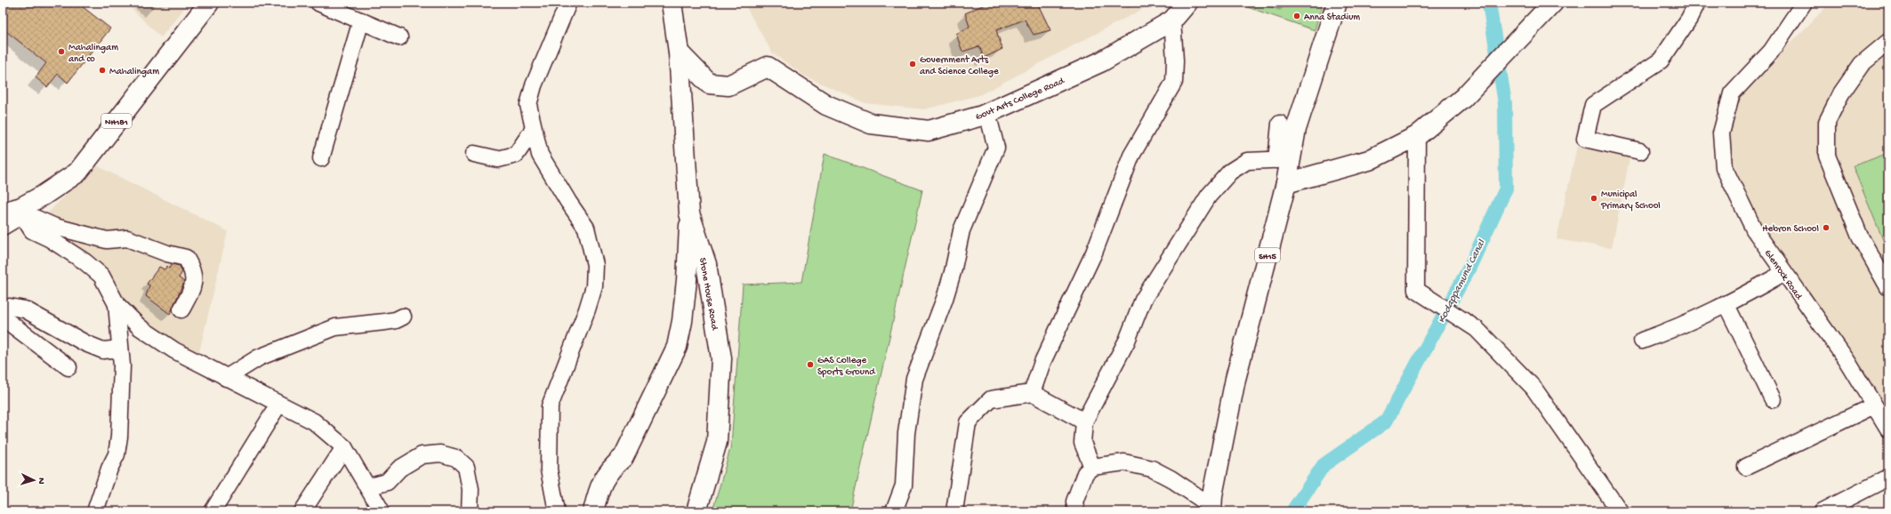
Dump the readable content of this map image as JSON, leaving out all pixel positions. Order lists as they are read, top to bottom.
{
  "streets": {
    "main road": [
      "Govt Arts College Road",
      "NH181",
      "SH15",
      "Stone House Road"
    ],
    "street": ["Glenrock Road"]
  },
  "crossings": [
    ["Govt Arts College Road", "Stone House Road"]
  ],
  "water": ["Kodappamund Canal"],
  "places": [
    "Anna Stadium",
    "Mahalingam and co",
    "Government Arts and Science College",
    "Mahalingam",
    "Municipal Primary School",
    "Hebron School",
    "GAS College Sports Ground"
  ],
  "north": "right"
}
